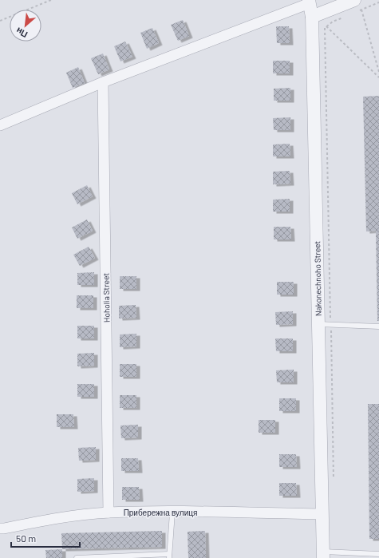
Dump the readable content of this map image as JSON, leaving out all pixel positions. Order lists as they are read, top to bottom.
{
  "streets": {
    "street": ["Nakonechnoho Street", "Hoholia Street", "Прибережна вулиця"]
  },
  "crossings": [
    ["Nakonechnoho Street", "Прибережна вулиця"],
    ["Hoholia Street", "Прибережна вулиця"]
  ],
  "scale_bar": "50 m",
  "north": "bottom left"
}
